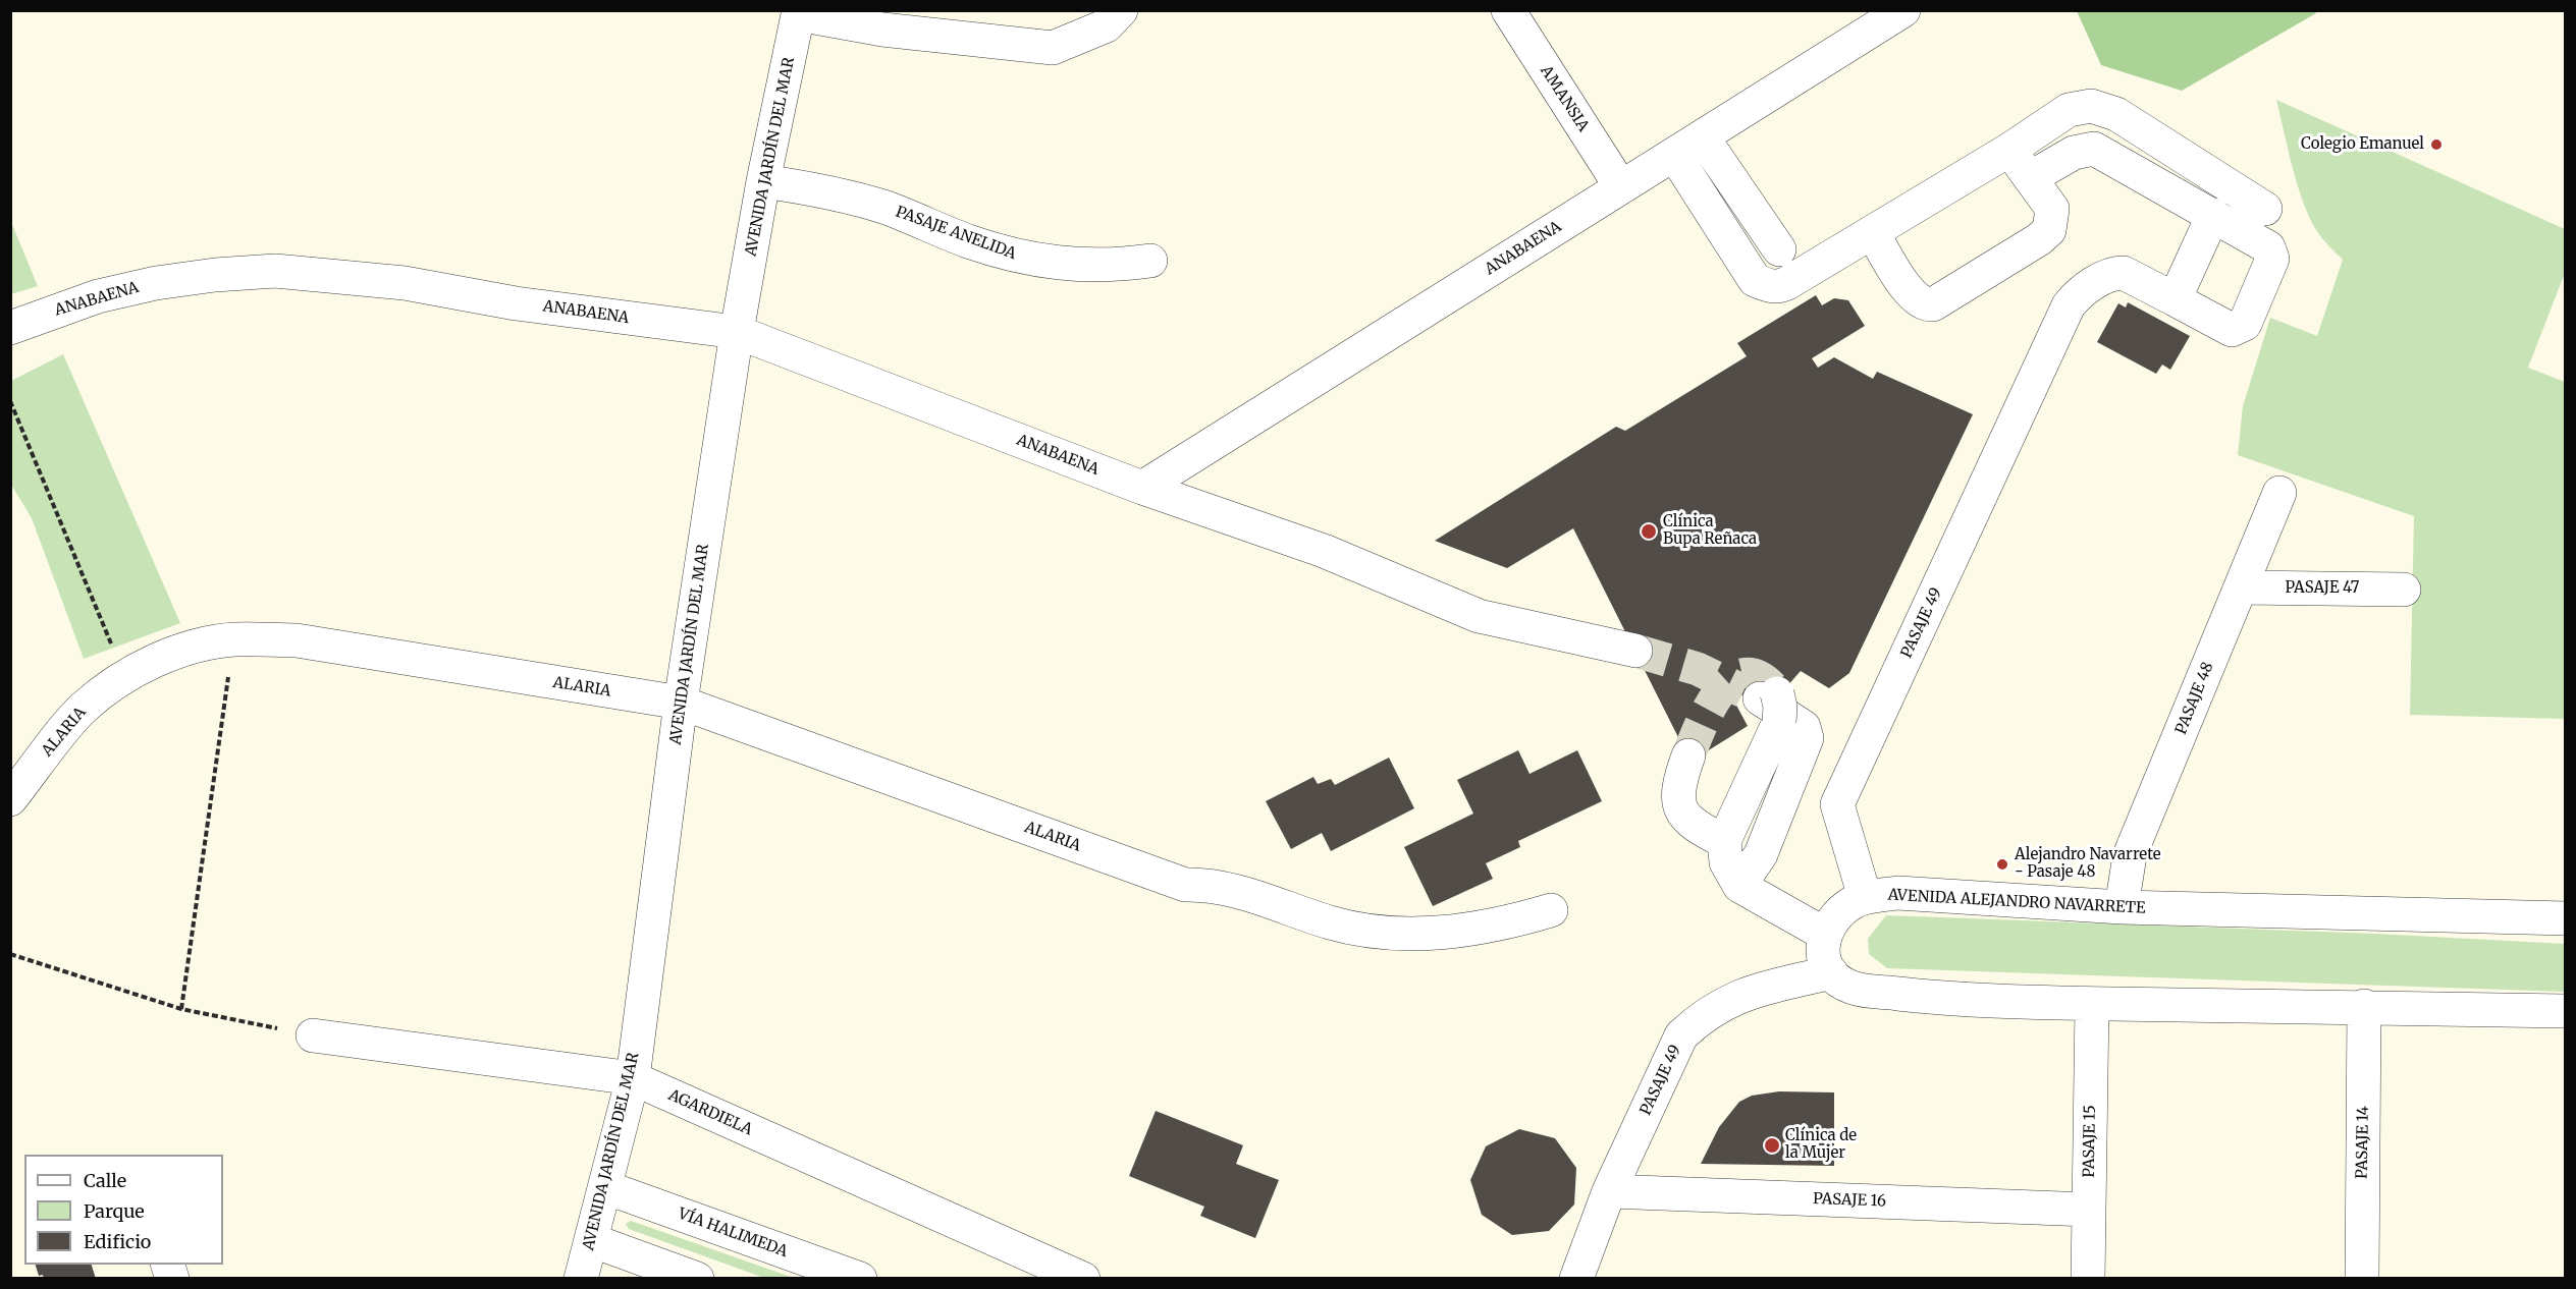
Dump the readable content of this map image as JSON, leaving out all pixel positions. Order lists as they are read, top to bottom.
{
  "streets": {
    "street": [
      "AMANSIA",
      "AVENIDA JARDÍN DEL MAR",
      "PASAJE ANELIDA",
      "ANABAENA",
      "PASAJE 47",
      "PASAJE 49",
      "ALARIA",
      "PASAJE 48",
      "AVENIDA ALEJANDRO NAVARRETE",
      "AGARDIELA",
      "PASAJE 15",
      "PASAJE 14",
      "PASAJE 16",
      "VÍA HALIMEDA"
    ]
  },
  "crossings": [
    ["AMANSIA", "ANABAENA"],
    ["AVENIDA JARDÍN DEL MAR", "PASAJE ANELIDA"],
    ["AVENIDA JARDÍN DEL MAR", "ANABAENA"],
    ["AVENIDA JARDÍN DEL MAR", "ALARIA"],
    ["AVENIDA JARDÍN DEL MAR", "AGARDIELA"],
    ["AVENIDA JARDÍN DEL MAR", "VÍA HALIMEDA"],
    ["PASAJE 47", "PASAJE 48"],
    ["PASAJE 49", "AVENIDA ALEJANDRO NAVARRETE"],
    ["PASAJE 49", "PASAJE 16"],
    ["PASAJE 48", "AVENIDA ALEJANDRO NAVARRETE"],
    ["PASAJE 15", "PASAJE 16"]
  ],
  "places": [
    "Colegio Emanuel",
    "Clínica Bupa Reñaca",
    "Alejandro Navarrete - Pasaje 48",
    "Clínica de la Mujer"
  ],
  "legend": ["Calle", "Parque", "Edificio"]
}
